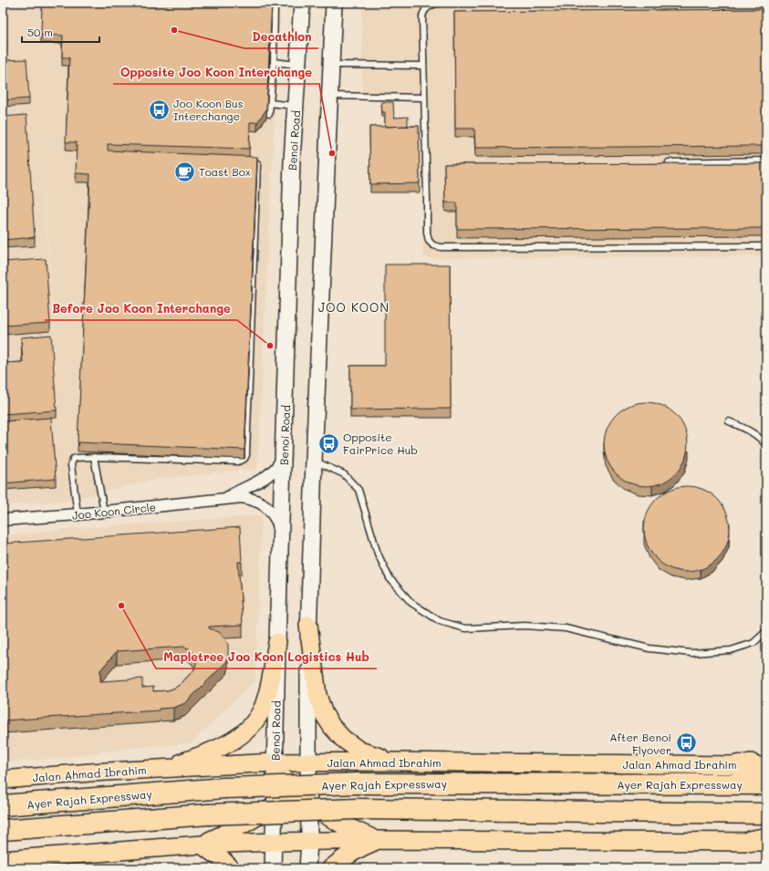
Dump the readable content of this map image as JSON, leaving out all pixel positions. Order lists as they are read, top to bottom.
{
  "streets": {
    "highway": ["Ayer Rajah Expressway"],
    "main road": ["Benoi Road", "Jalan Ahmad Ibrahim"],
    "street": ["Joo Koon Circle"]
  },
  "crossings": [
    ["Benoi Road", "Joo Koon Circle"],
    ["Benoi Road", "Jalan Ahmad Ibrahim"]
  ],
  "districts": ["JOO KOON"],
  "places": {
    "other": [
      "Decathlon",
      "Opposite Joo Koon Interchange",
      "Before Joo Koon Interchange",
      "Mapletree Joo Koon Logistics Hub"
    ],
    "bus stop": ["Joo Koon Bus Interchange", "Opposite FairPrice Hub", "After Benoi Flyover"],
    "cafe": ["Toast Box"]
  },
  "scale_bar": "50 m"
}
